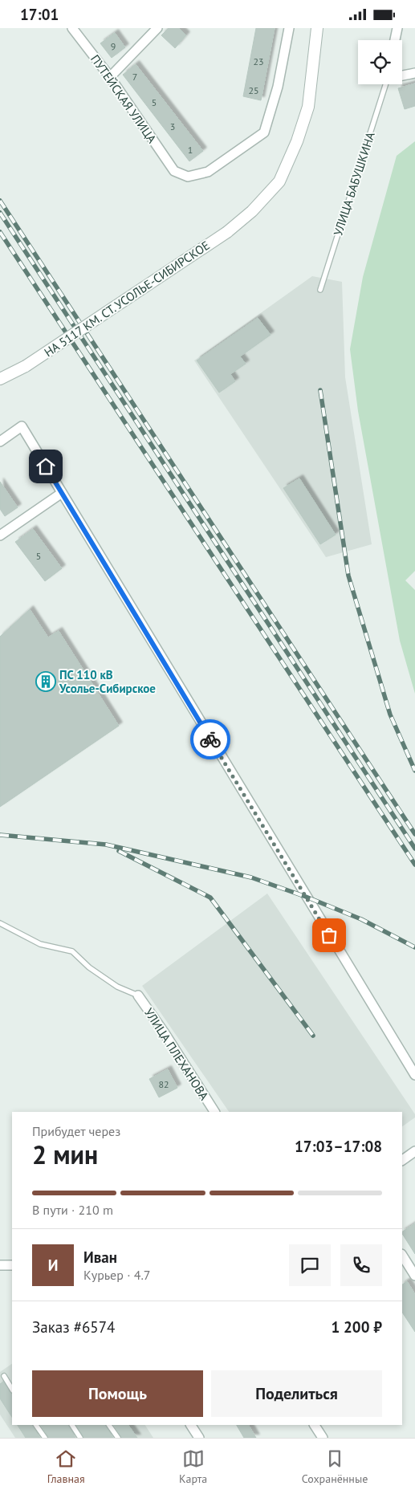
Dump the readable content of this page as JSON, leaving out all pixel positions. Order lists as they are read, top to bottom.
{
  "streets": {
    "street": ["ПУТЕЙСКАЯ УЛИЦА", "НА 5117 КМ. СТ. УСОЛЬЕ-СИБИРСКОЕ", "УЛИЦА ПЛЕХАНОВА"],
    "lane": ["УЛИЦА БАБУШКИНА"]
  },
  "places": {
    "building": ["ПС 110 кВ Усолье-Сибирское"]
  },
  "house_numbers": [
    "9",
    "23",
    "7",
    "25",
    "5",
    "3",
    "1",
    "5",
    "82"
  ],
  "page": {
    "status": "17:01",
    "heading": ["2 мин", "Прибудет через", "17:03–17:08"],
    "panel": [
      "Иван",
      "Курьер · 4.7",
      "Заказ #6574",
      "1 200 ₽"
    ],
    "bar": "В пути · 210 m",
    "round": "И",
    "buttons": ["Помощь", "Поделиться"],
    "tabs": ["Главная", "Карта", "Сохранённые"]
  }
}
